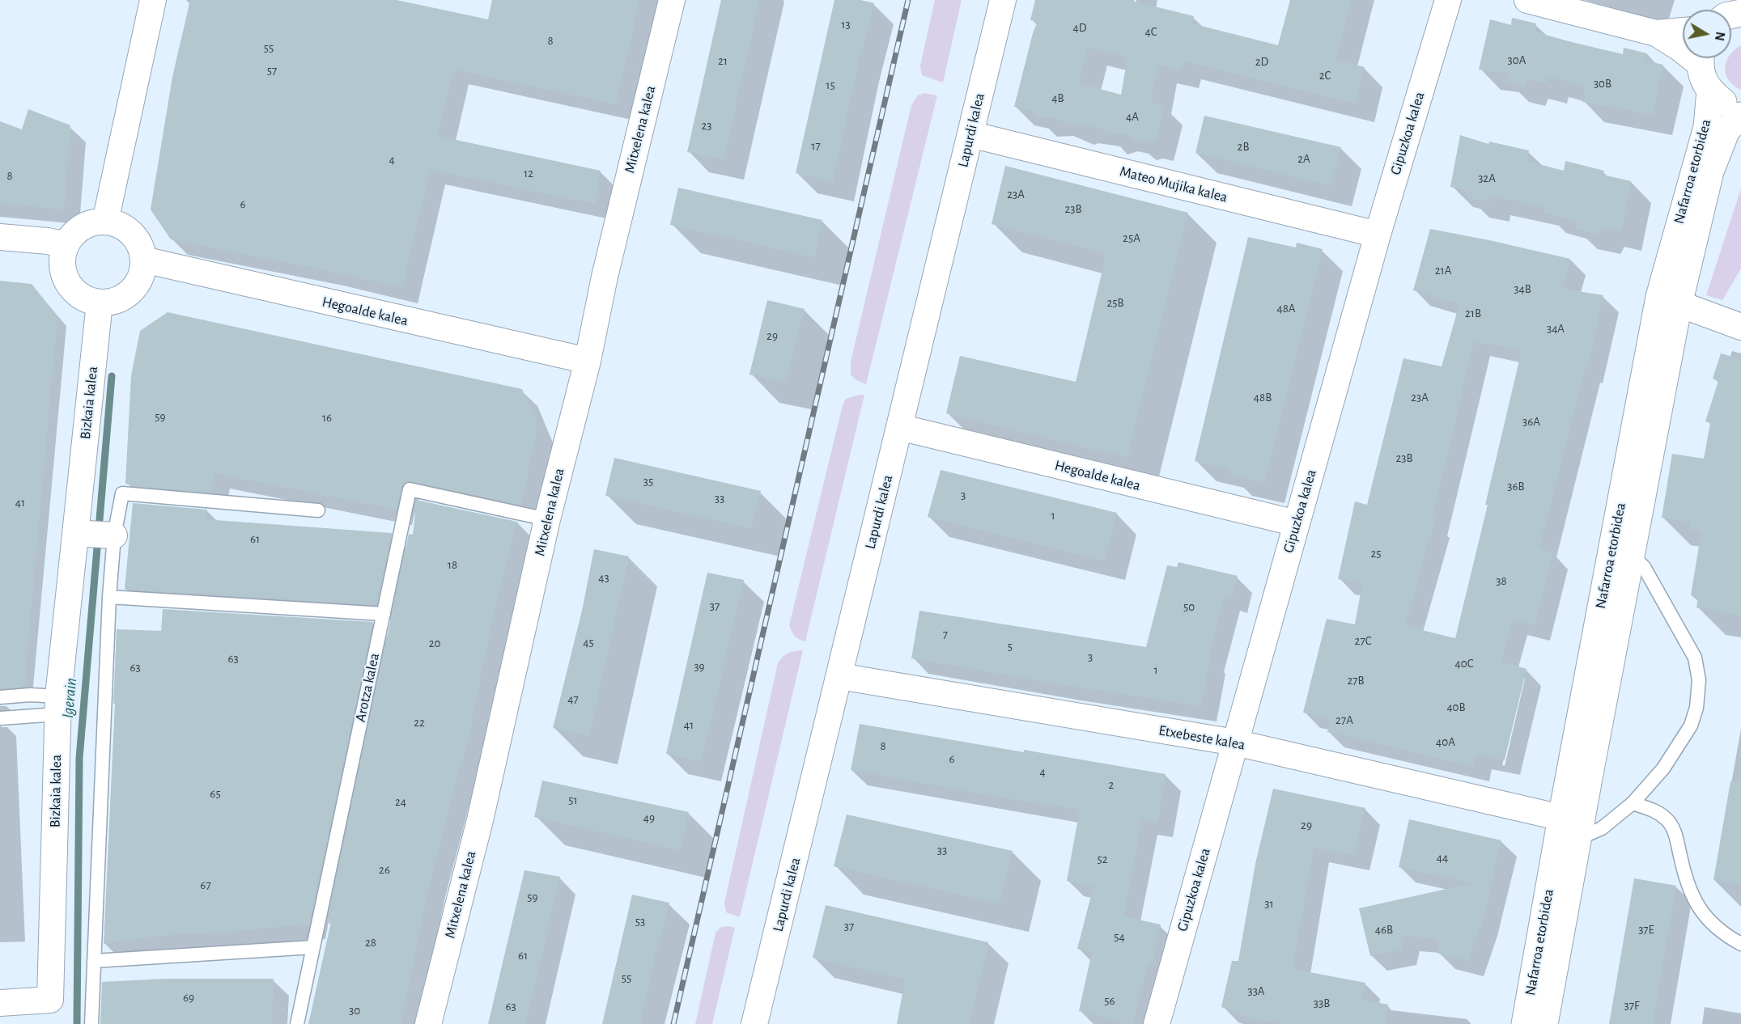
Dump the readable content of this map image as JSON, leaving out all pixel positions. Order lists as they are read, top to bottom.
{
  "streets": {
    "highway": ["Nafarroa etorbidea"],
    "street": [
      "Mitxelena kalea",
      "Lapurdi kalea",
      "Gipuzkoa kalea",
      "Mateo Mujika kalea",
      "Hegoalde kalea",
      "Bizkaia kalea",
      "Etxebeste kalea"
    ],
    "lane": ["Arotza kalea"]
  },
  "crossings": [
    ["Mitxelena kalea", "Hegoalde kalea"],
    ["Mitxelena kalea", "Arotza kalea"],
    ["Lapurdi kalea", "Mateo Mujika kalea"],
    ["Lapurdi kalea", "Hegoalde kalea"],
    ["Lapurdi kalea", "Etxebeste kalea"],
    ["Gipuzkoa kalea", "Mateo Mujika kalea"],
    ["Gipuzkoa kalea", "Hegoalde kalea"],
    ["Gipuzkoa kalea", "Etxebeste kalea"],
    ["Nafarroa etorbidea", "Etxebeste kalea"],
    ["Hegoalde kalea", "Bizkaia kalea"]
  ],
  "water": ["Igerain"],
  "house_numbers": [
    "13",
    "4D",
    "4C",
    "8",
    "55",
    "30A",
    "21",
    "2D",
    "57",
    "2C",
    "30B",
    "15",
    "4B",
    "4A",
    "23",
    "17",
    "2B",
    "2A",
    "4",
    "12",
    "8",
    "32A",
    "23A",
    "6",
    "23B",
    "25A",
    "21A",
    "34B",
    "25B",
    "48A",
    "21B",
    "34A",
    "29",
    "48B",
    "23A",
    "59",
    "16",
    "36A",
    "23B",
    "35",
    "36B",
    "3",
    "33",
    "41",
    "1",
    "61",
    "25",
    "18",
    "43",
    "38",
    "37",
    "50",
    "7",
    "27C",
    "45",
    "20",
    "5",
    "3",
    "63",
    "40C",
    "39",
    "63",
    "1",
    "27B",
    "47",
    "40B",
    "27A",
    "22",
    "41",
    "40A",
    "8",
    "6",
    "4",
    "2",
    "65",
    "51",
    "24",
    "49",
    "29",
    "33",
    "44",
    "52",
    "26",
    "67",
    "59",
    "31",
    "53",
    "37",
    "46B",
    "37E",
    "54",
    "28",
    "61",
    "55",
    "33A",
    "69",
    "56",
    "33B",
    "37F",
    "63",
    "30"
  ],
  "north": "right"
}
